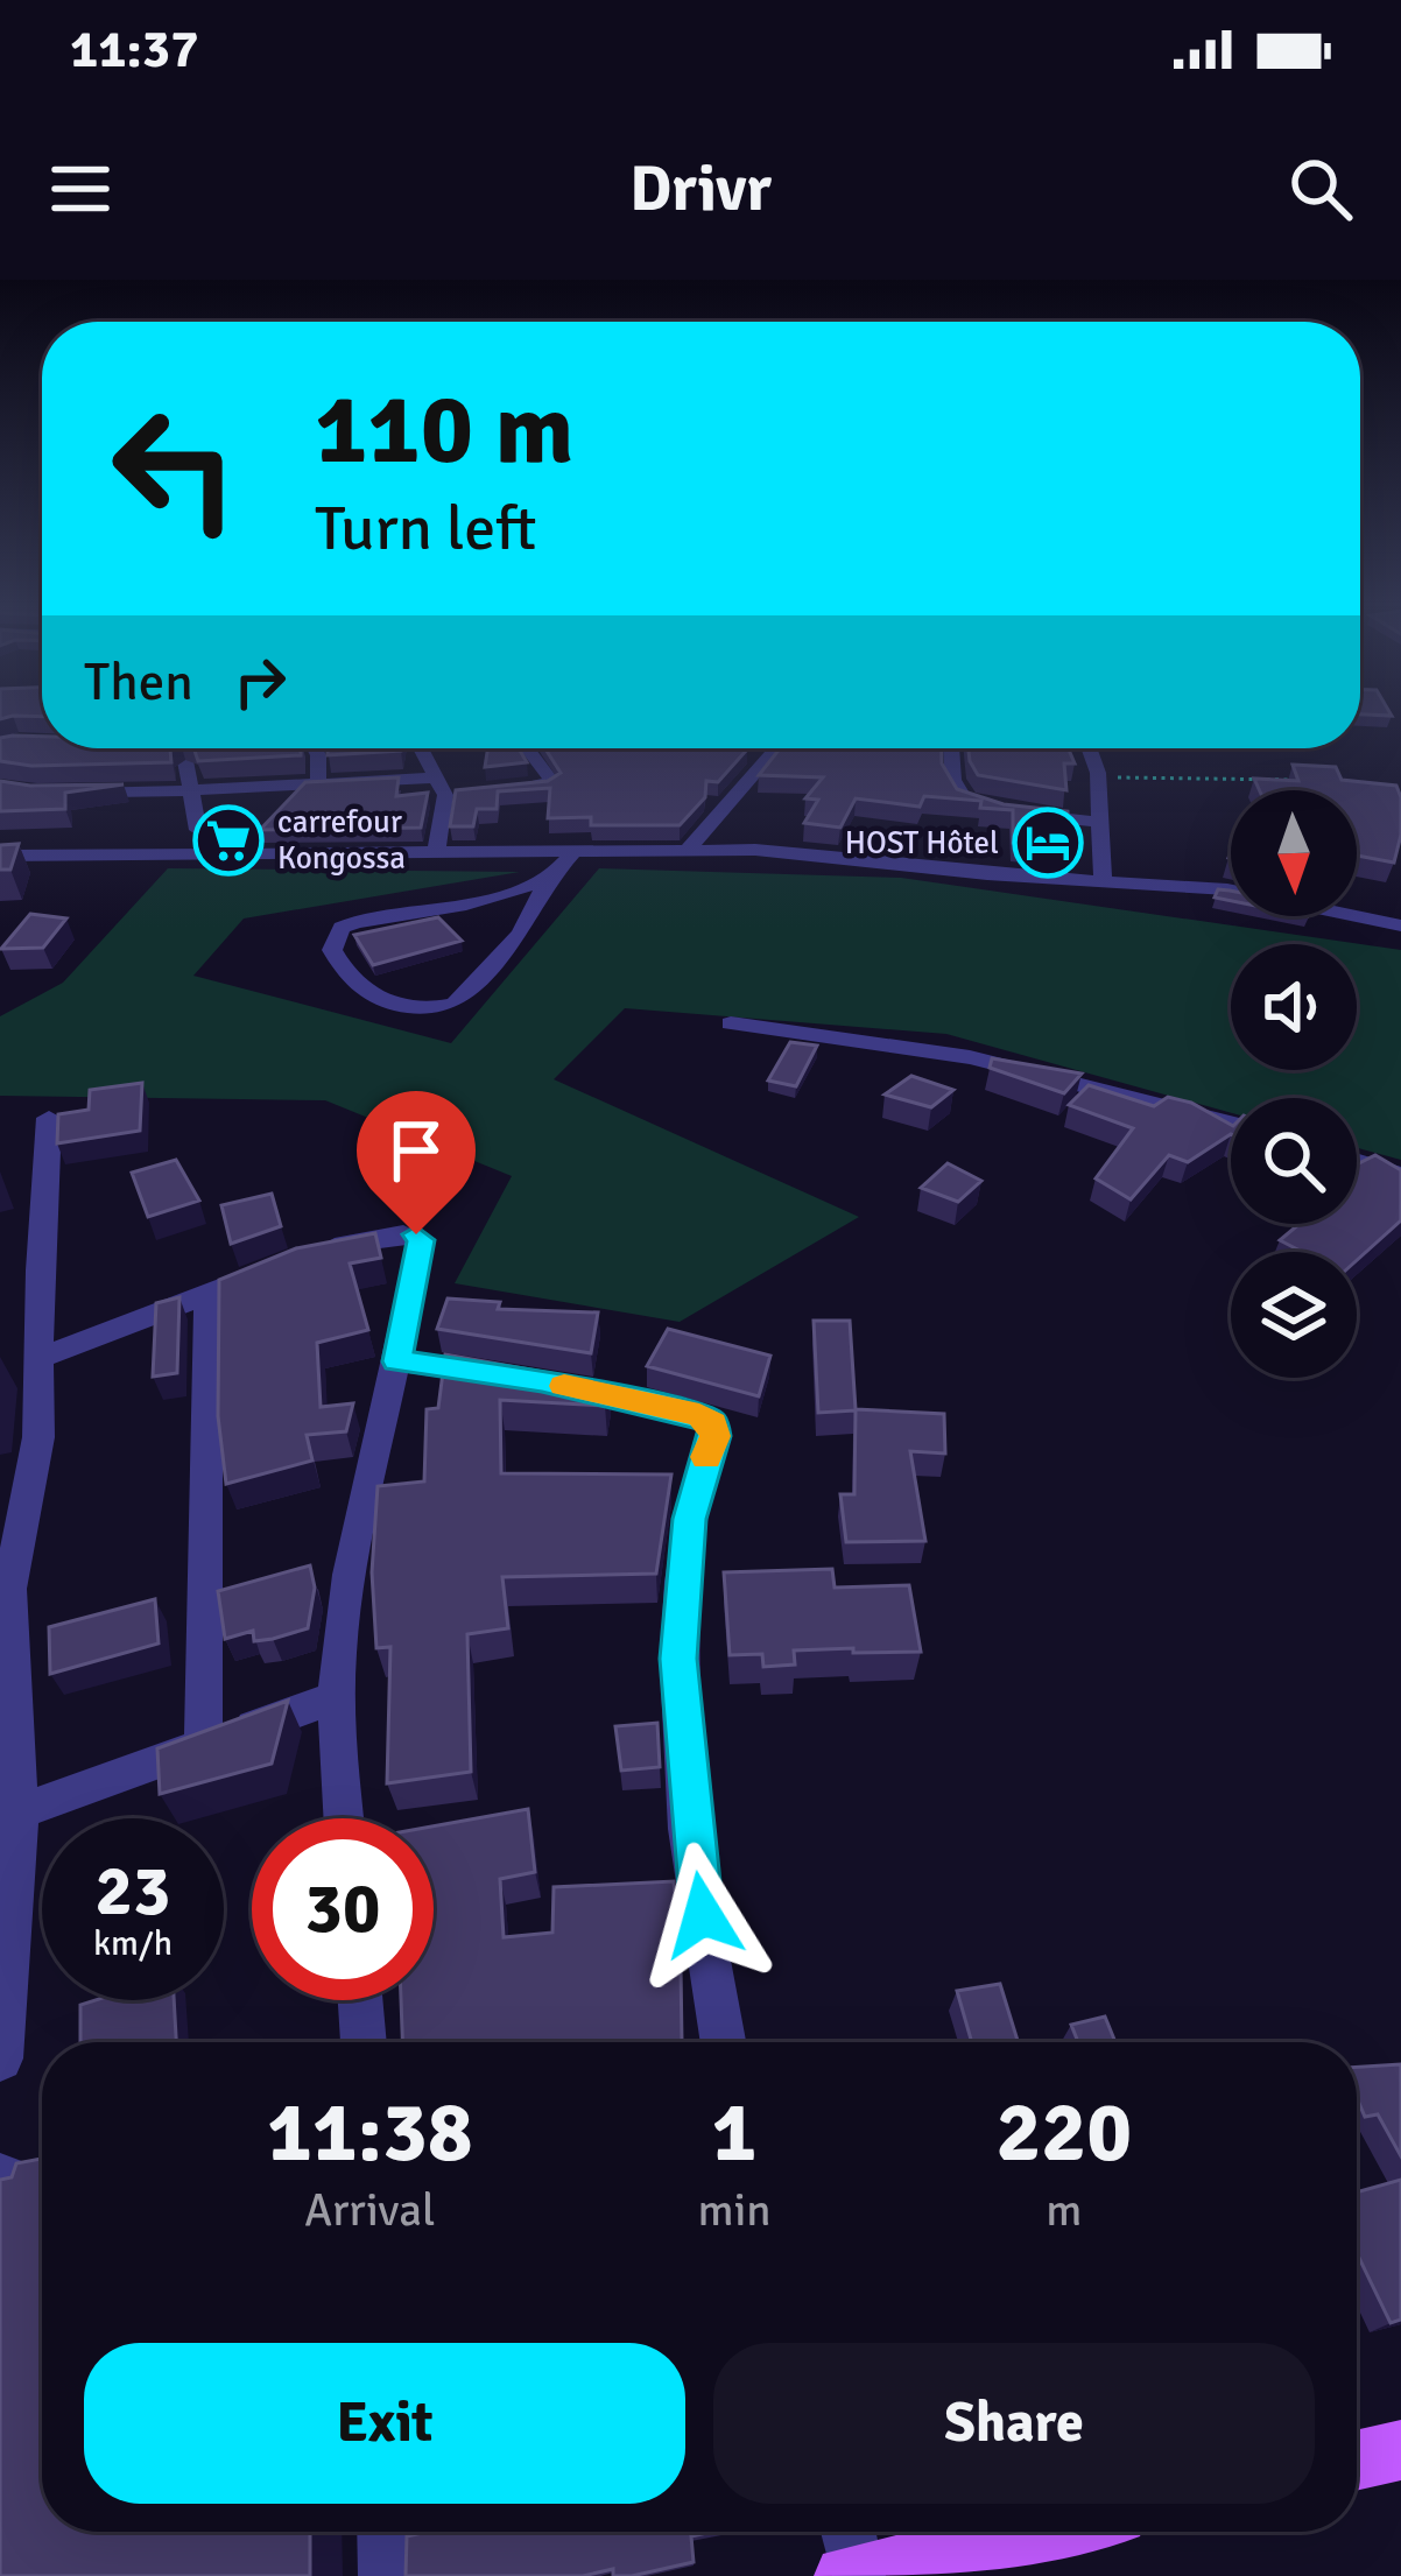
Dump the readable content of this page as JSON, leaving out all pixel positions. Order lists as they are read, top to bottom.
{
  "places": {
    "supermarket": ["carrefour Kongossa"],
    "hotel": ["HOST Hôtel"]
  },
  "north": "bottom",
  "page": {
    "status": "11:37",
    "header": "Drivr",
    "turn": ["110 m", "Turn left"],
    "then": "Then",
    "speed": "23 km/h",
    "limit": "30",
    "eta": [
      "11:38",
      "Arrival",
      "1",
      "min",
      "220",
      "m"
    ],
    "buttons": ["Exit", "Share"]
  }
}
